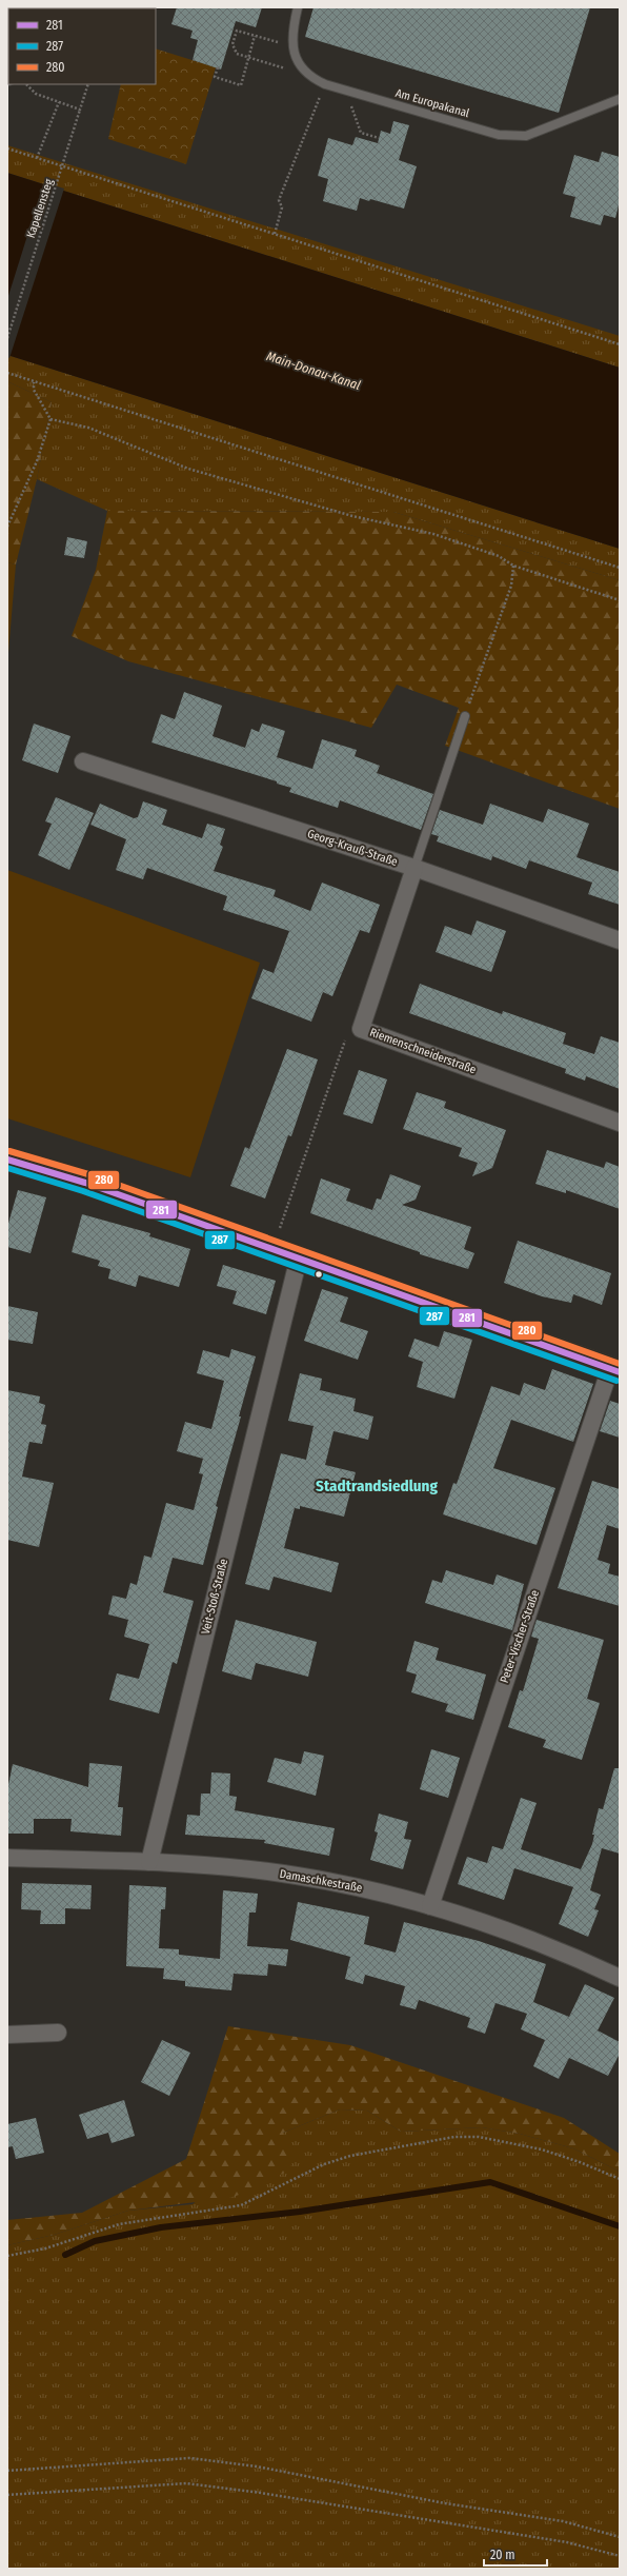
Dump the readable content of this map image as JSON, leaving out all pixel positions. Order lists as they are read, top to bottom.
{
  "streets": {
    "street": [
      "Georg-Krauß-Straße",
      "Riemenschneiderstraße",
      "Veit-Stoß-Straße",
      "Peter-Vischer-Straße",
      "Damaschkestraße"
    ],
    "lane": ["Am Europakanal"],
    "path": ["Kapellensteg"]
  },
  "crossings": [
    ["Georg-Krauß-Straße", "Riemenschneiderstraße"],
    ["Veit-Stoß-Straße", "Damaschkestraße"],
    ["Peter-Vischer-Straße", "Damaschkestraße"]
  ],
  "districts": ["Stadtrandsiedlung"],
  "water": ["Main-Donau-Kanal"],
  "lines": ["transit line 280", "transit line 281", "transit line 287"],
  "legend": ["281", "287", "280"],
  "scale_bar": "20 m"
}
